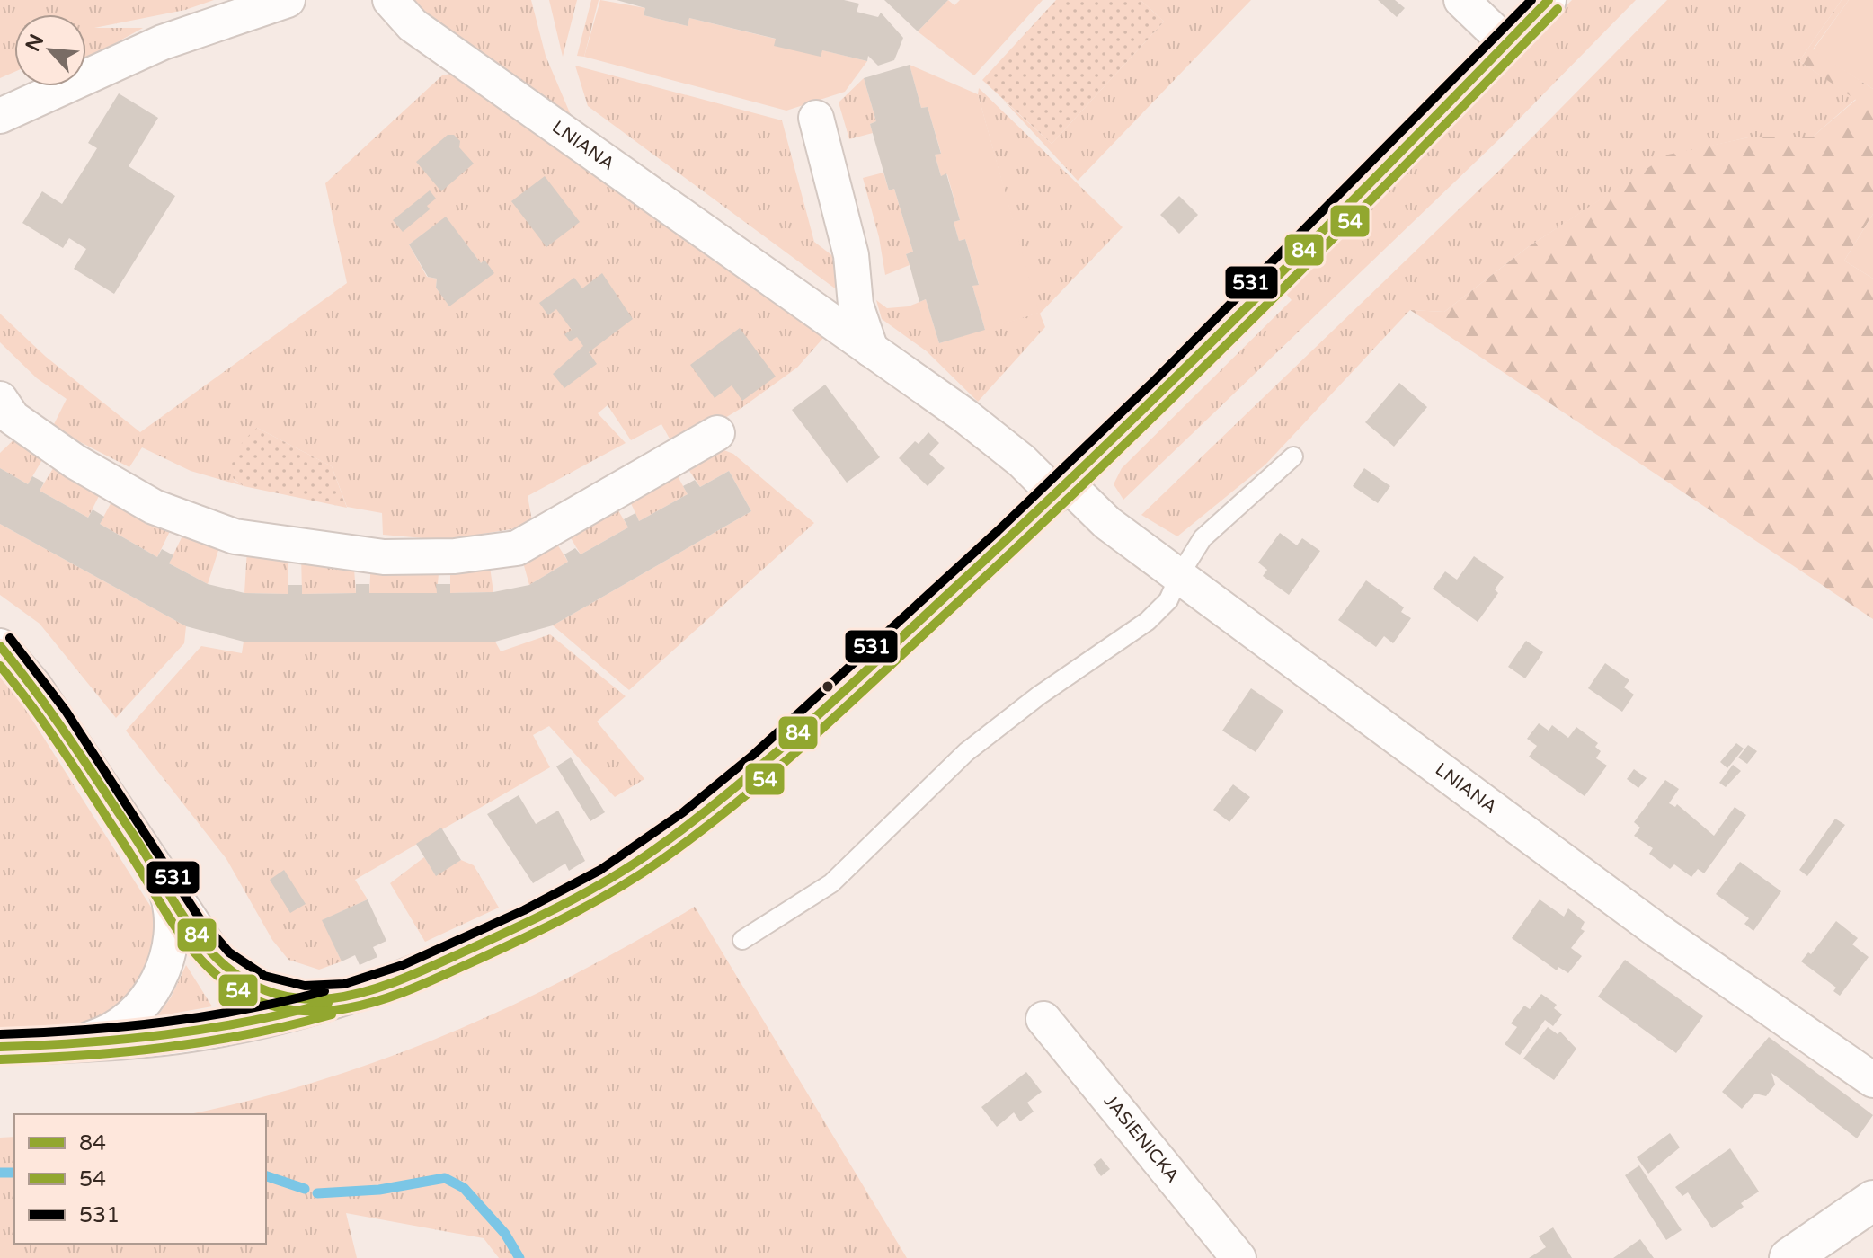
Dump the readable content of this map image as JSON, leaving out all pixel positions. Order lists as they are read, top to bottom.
{
  "streets": {
    "street": ["LNIANA", "JASIENICKA"]
  },
  "lines": ["transit line 84", "transit line 531", "transit line 54"],
  "legend": ["84", "54", "531"],
  "north": "top left"
}
